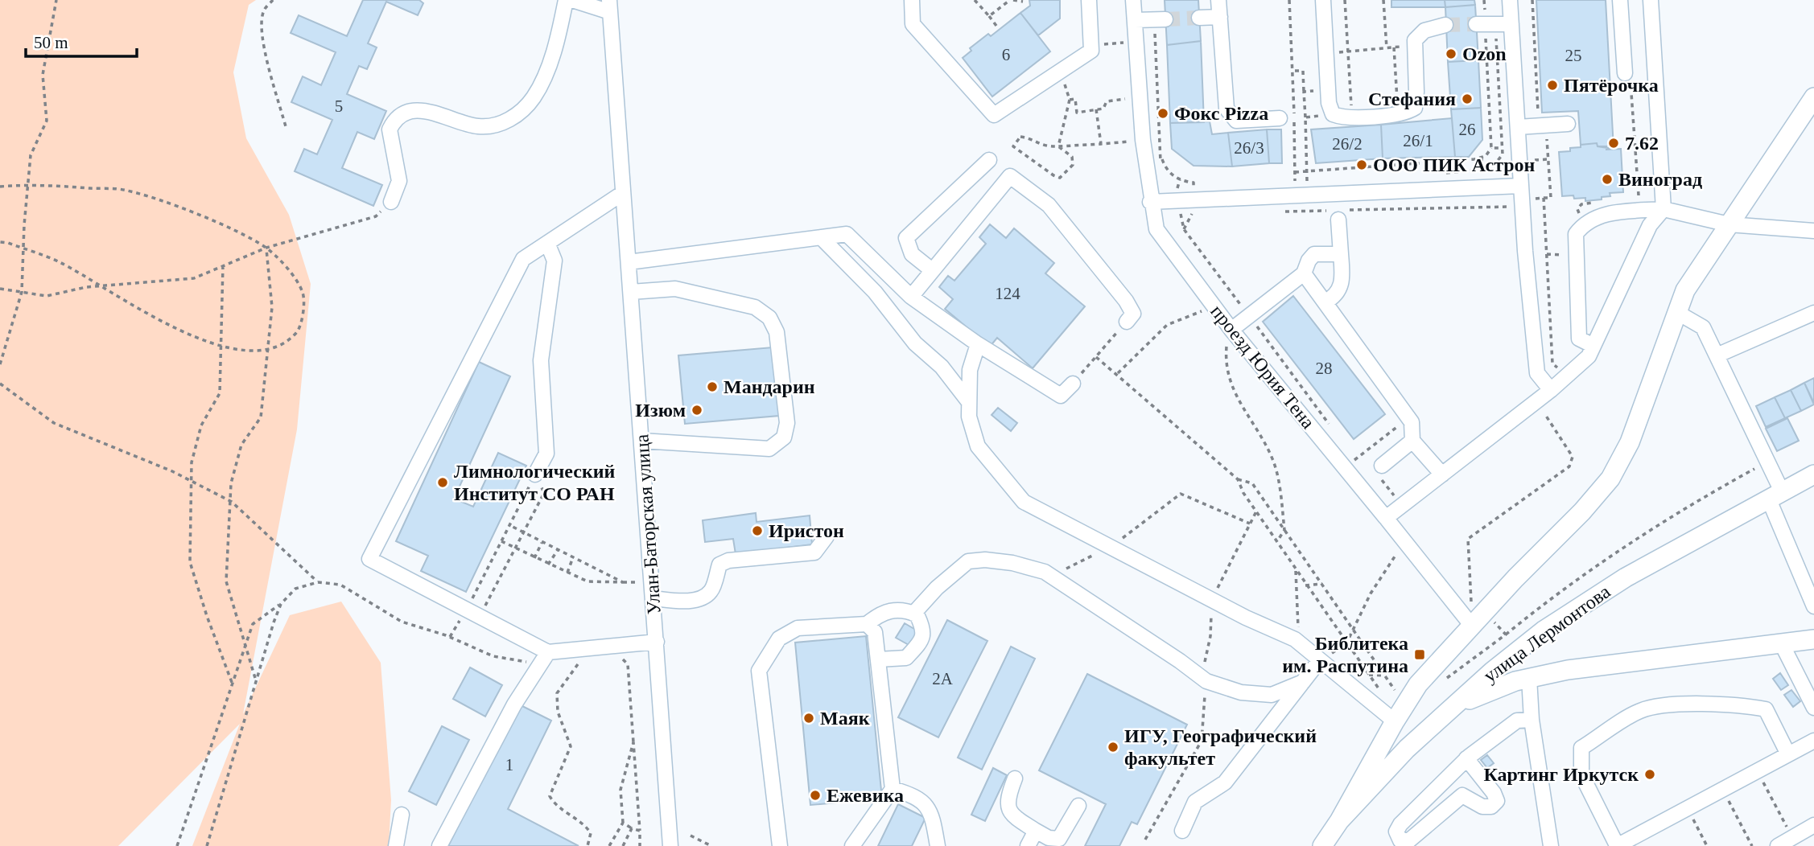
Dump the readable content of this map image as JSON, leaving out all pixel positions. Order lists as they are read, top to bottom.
{
  "streets": {
    "main road": ["улица Лермонтова"],
    "street": ["проезд Юрия Тена", "Улан-Баторская улица"]
  },
  "places": {
    "other": [
      "Ozon",
      "Пятёрочка",
      "Стефания",
      "Фокс Pizza",
      "7.62",
      "ООО ПИК Астрон",
      "Виноград",
      "Мандарин",
      "Изюм",
      "Лимнологический Институт СО РАН",
      "Иристон",
      "Маяк",
      "ИГУ, Географический факультет",
      "Картинг Иркутск",
      "Ежевика"
    ],
    "transit": ["Библитека им. Распутина"]
  },
  "house_numbers": [
    "6",
    "25",
    "5",
    "26",
    "26/1",
    "26/2",
    "26/3",
    "124",
    "28",
    "2А",
    "1"
  ],
  "scale_bar": "50 m"
}
